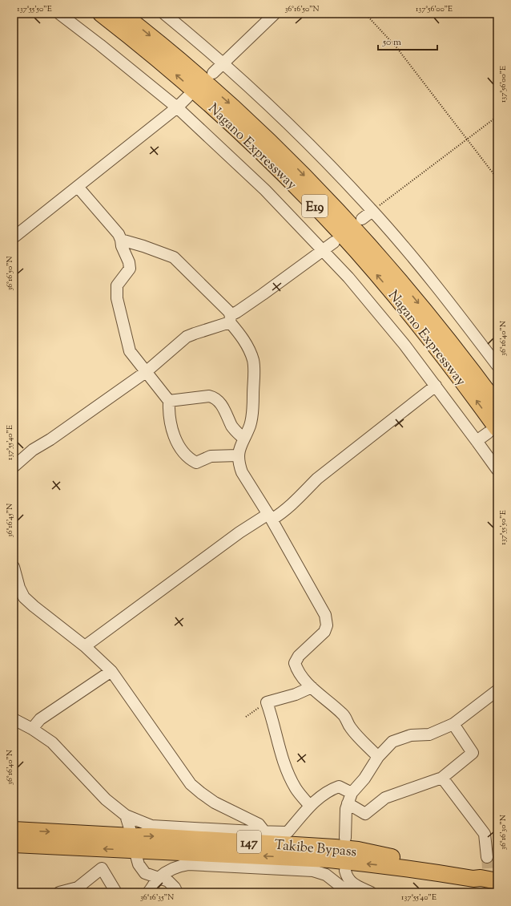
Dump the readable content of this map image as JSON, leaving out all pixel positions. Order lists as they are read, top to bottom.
{
  "streets": {
    "highway": [
      "Nagano Expressway",
      "E19",
      "147",
      "Takibe Bypass"
    ]
  },
  "scale_bar": "50 m",
  "coordinates": [
    "137°55'50\"E",
    "36°16'50\"N",
    "137°56'00\"E",
    "36°16'40\"N",
    "137°55'40\"E",
    "36°16'45\"N",
    "36°16'30\"N",
    "36°16'35\"N"
  ]
}
